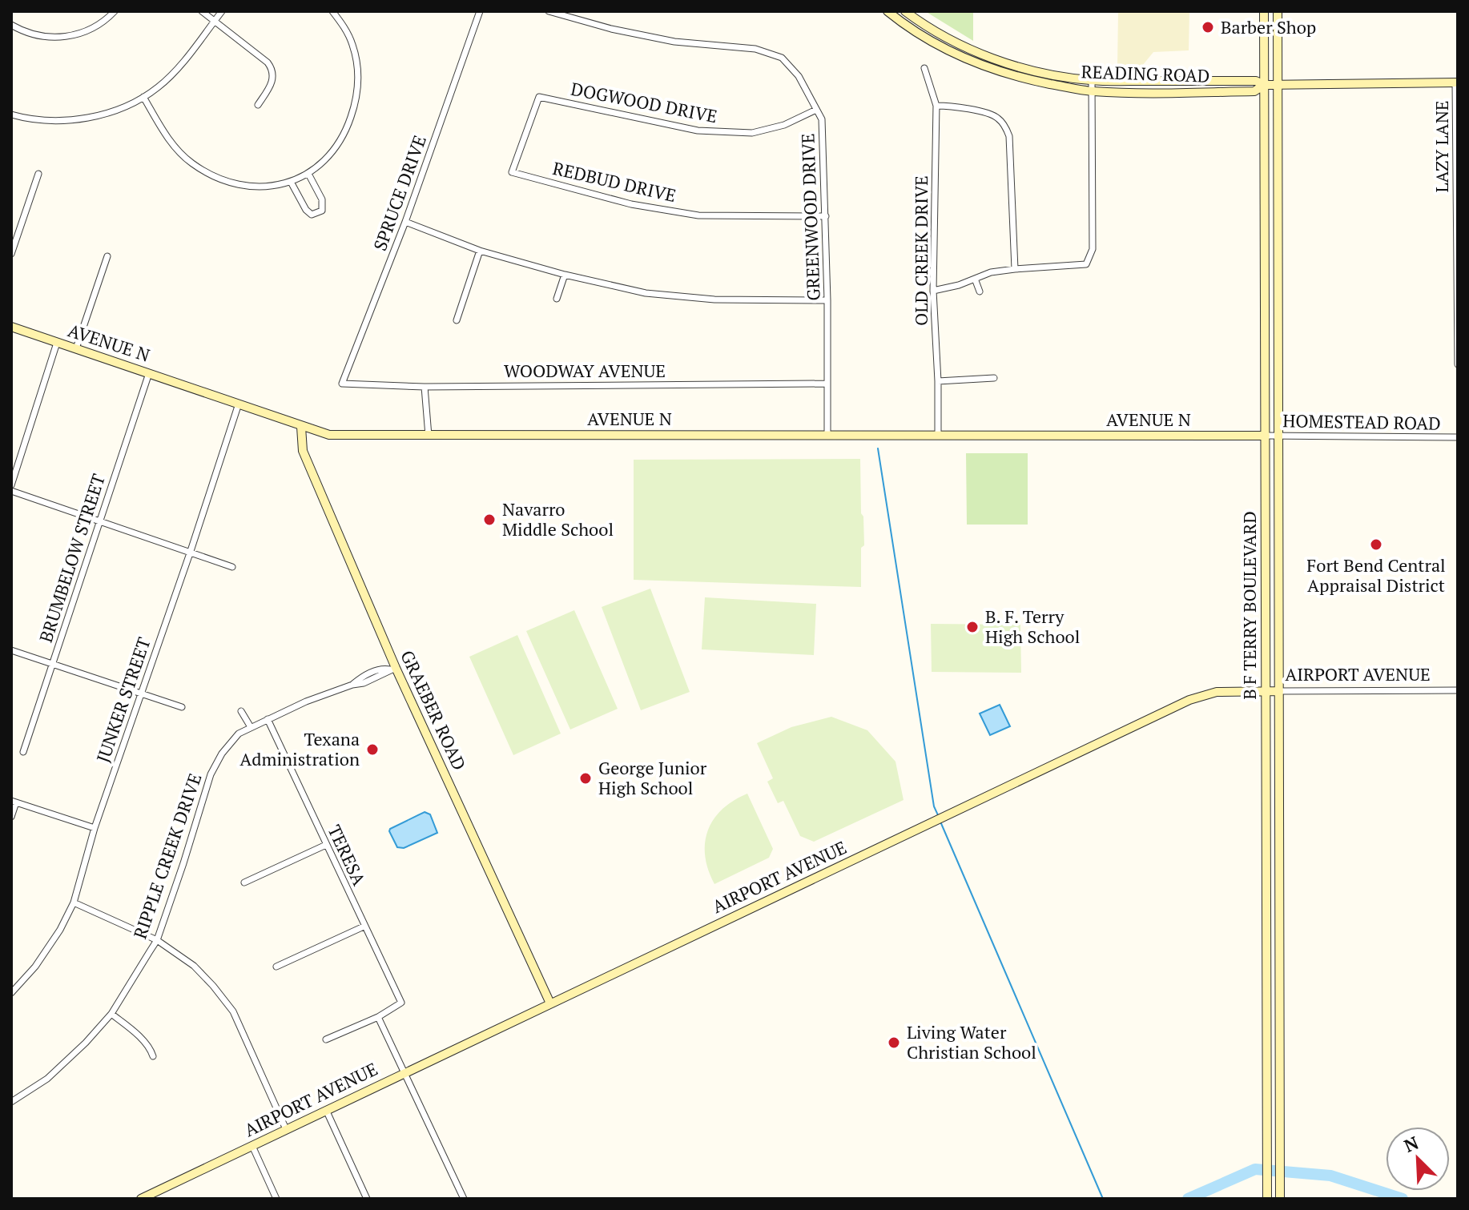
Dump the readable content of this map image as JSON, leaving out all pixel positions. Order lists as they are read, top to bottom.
{
  "streets": {
    "main road": [
      "READING ROAD",
      "AVENUE N",
      "B F TERRY BOULEVARD",
      "AIRPORT AVENUE",
      "GRAEBER ROAD"
    ],
    "street": [
      "DOGWOOD DRIVE",
      "LAZY LANE",
      "REDBUD DRIVE",
      "SPRUCE DRIVE",
      "GREENWOOD DRIVE",
      "OLD CREEK DRIVE",
      "WOODWAY AVENUE",
      "HOMESTEAD ROAD",
      "BRUMBELOW STREET",
      "JUNKER STREET",
      "TERESA",
      "RIPPLE CREEK DRIVE"
    ]
  },
  "crossings": [
    ["READING ROAD", "LAZY LANE"],
    ["READING ROAD", "B F TERRY BOULEVARD"],
    ["DOGWOOD DRIVE", "REDBUD DRIVE"],
    ["DOGWOOD DRIVE", "GREENWOOD DRIVE"],
    ["REDBUD DRIVE", "GREENWOOD DRIVE"],
    ["SPRUCE DRIVE", "WOODWAY AVENUE"],
    ["GREENWOOD DRIVE", "AVENUE N"],
    ["GREENWOOD DRIVE", "WOODWAY AVENUE"],
    ["OLD CREEK DRIVE", "AVENUE N"],
    ["AVENUE N", "HOMESTEAD ROAD"],
    ["AVENUE N", "BRUMBELOW STREET"],
    ["AVENUE N", "B F TERRY BOULEVARD"],
    ["AVENUE N", "JUNKER STREET"],
    ["AVENUE N", "GRAEBER ROAD"],
    ["HOMESTEAD ROAD", "B F TERRY BOULEVARD"],
    ["B F TERRY BOULEVARD", "AIRPORT AVENUE"],
    ["AIRPORT AVENUE", "GRAEBER ROAD"],
    ["GRAEBER ROAD", "RIPPLE CREEK DRIVE"],
    ["TERESA", "RIPPLE CREEK DRIVE"]
  ],
  "places": [
    "Barber Shop",
    "Navarro Middle School",
    "Fort Bend Central Appraisal District",
    "B. F. Terry High School",
    "Texana Administration",
    "George Junior High School",
    "Living Water Christian School"
  ],
  "north": "top left"
}
